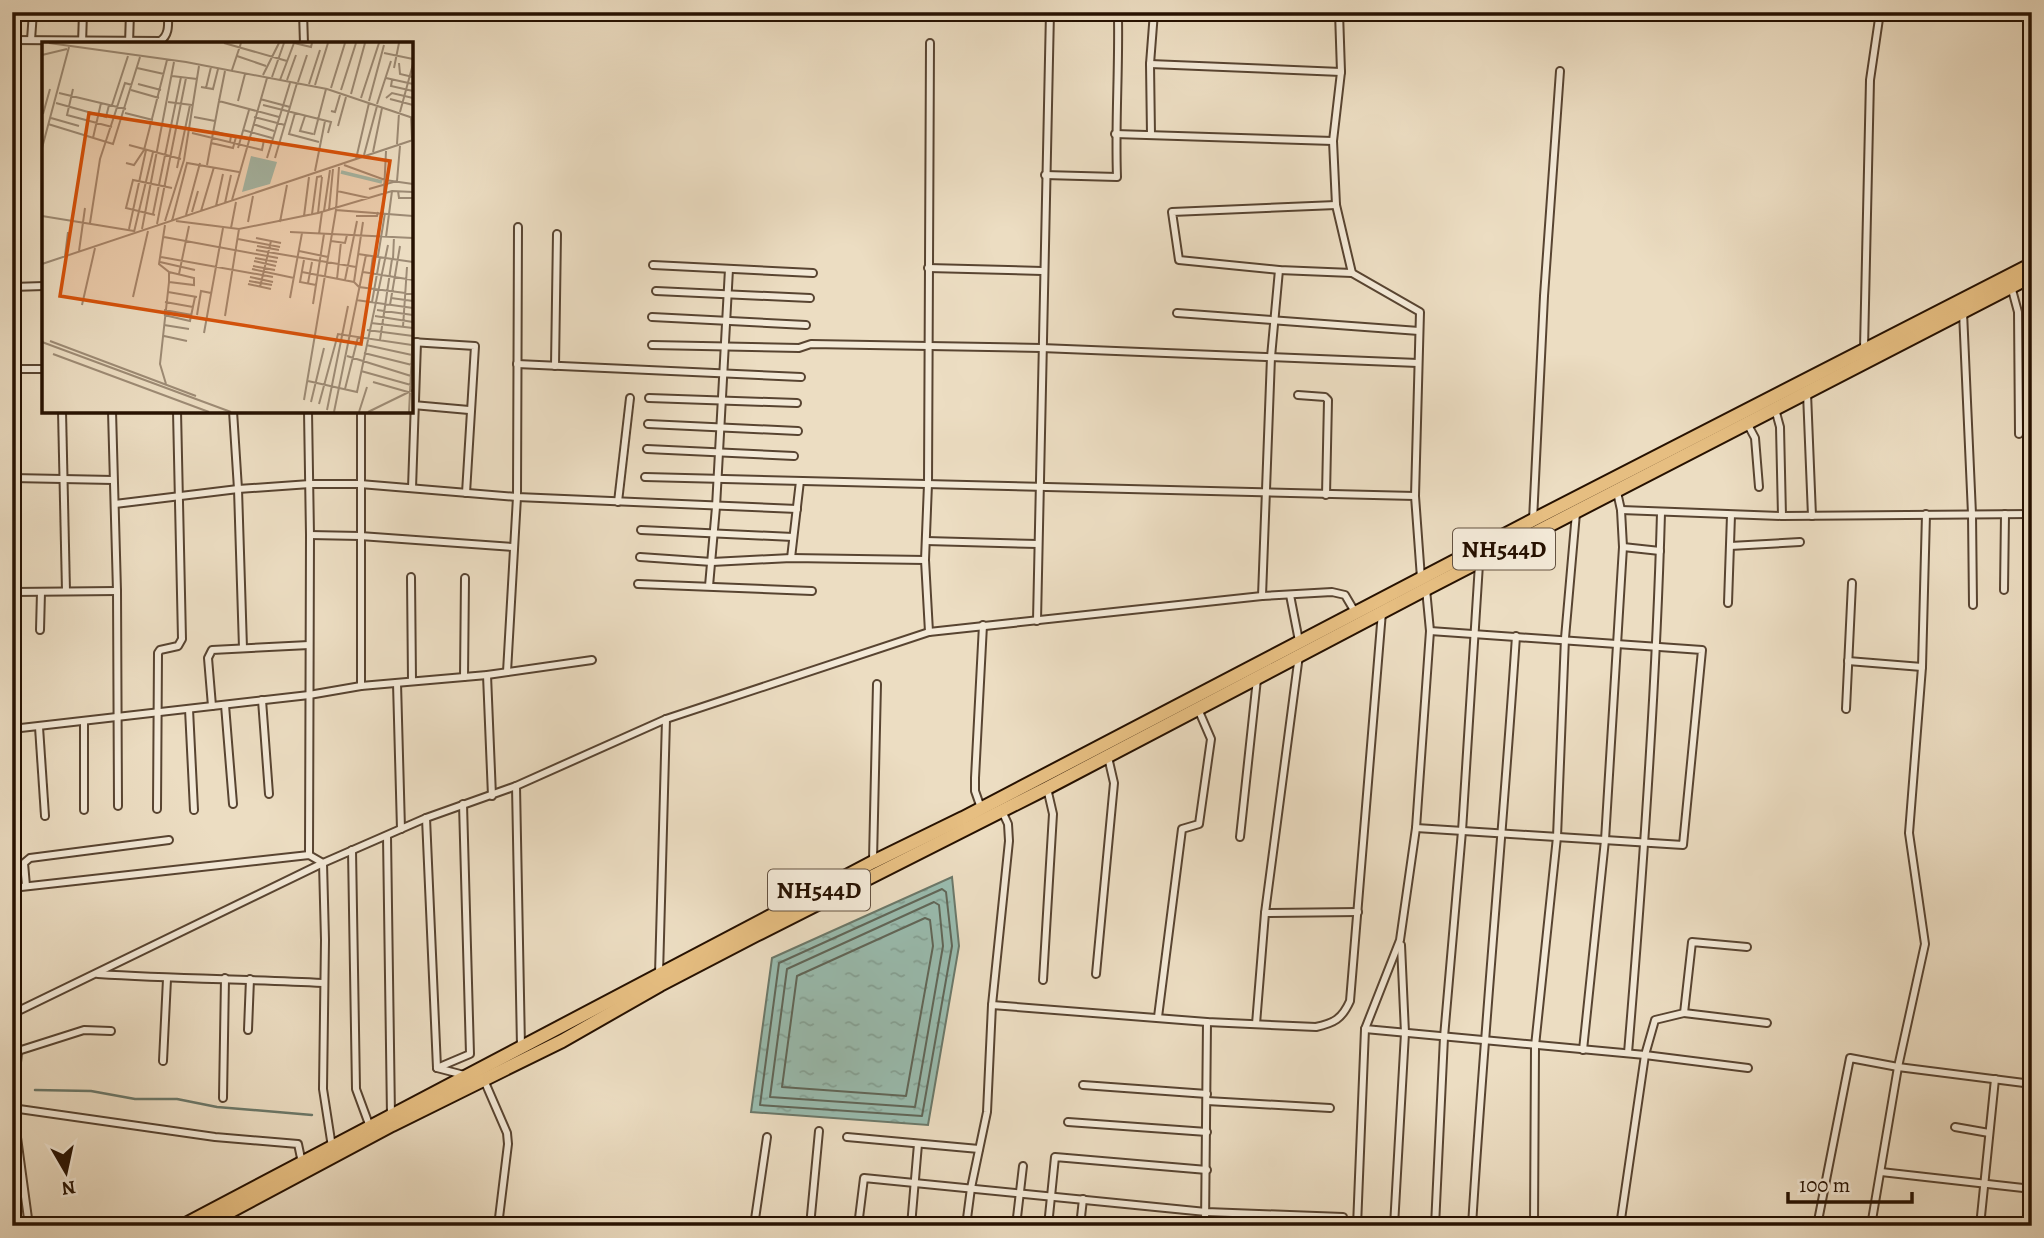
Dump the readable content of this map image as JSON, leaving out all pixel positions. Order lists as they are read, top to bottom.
{
  "streets": {
    "highway": ["NH544D"]
  },
  "scale_bar": "100 m",
  "north": "bottom"
}
